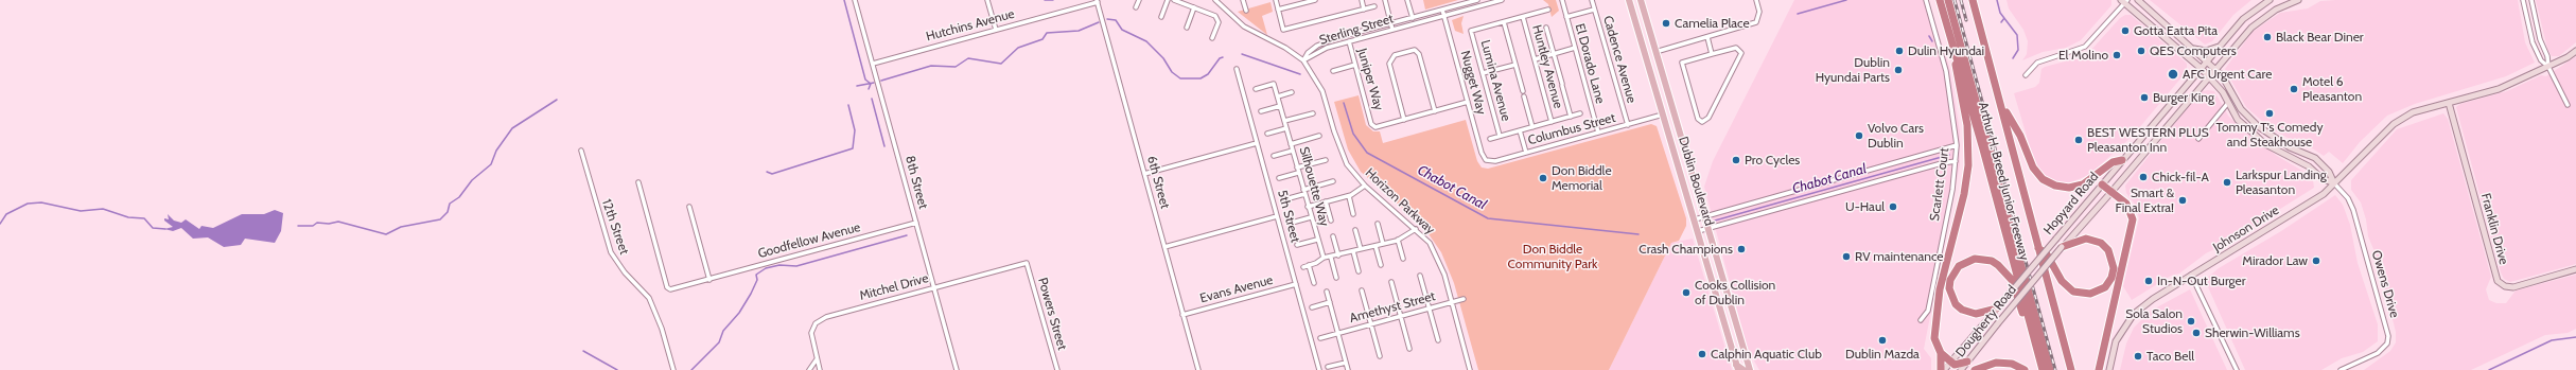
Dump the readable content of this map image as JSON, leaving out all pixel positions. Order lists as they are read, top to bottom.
{
  "streets": {
    "highway": ["Arthur H. Breed Junior Freeway"],
    "main road": ["Dublin Boulevard"],
    "street": [
      "Hutchins Avenue",
      "Sterling Street",
      "Cadence Avenue",
      "El Dorado Lane",
      "Huntley Avenue",
      "Juniper Way",
      "Lumina Avenue",
      "Nugget Way",
      "Columbus Street",
      "8th Street",
      "6th Street",
      "Scarlett Court",
      "Silhouette Way",
      "Horizon Parkway",
      "Hopyard Road",
      "5th Street",
      "12th Street",
      "Johnson Drive",
      "Franklin Drive",
      "Goodfellow Avenue",
      "Owens Drive",
      "Mitchel Drive",
      "Evans Avenue",
      "Amethyst Street",
      "Powers Street",
      "Dougherty Road"
    ]
  },
  "crossings": [
    ["Hutchins Avenue", "8th Street"],
    ["Hutchins Avenue", "6th Street"],
    ["Sterling Street", "Juniper Way"],
    ["Sterling Street", "Nugget Way"],
    ["Sterling Street", "Horizon Parkway"],
    ["Cadence Avenue", "Columbus Street"],
    ["El Dorado Lane", "Columbus Street"],
    ["Nugget Way", "Columbus Street"],
    ["Columbus Street", "Dublin Boulevard"],
    ["8th Street", "Goodfellow Avenue"],
    ["8th Street", "Mitchel Drive"],
    ["6th Street", "Evans Avenue"],
    ["Horizon Parkway", "Amethyst Street"],
    ["Hopyard Road", "Owens Drive"],
    ["Hopyard Road", "Dougherty Road"],
    ["5th Street", "Evans Avenue"],
    ["Johnson Drive", "Franklin Drive"],
    ["Johnson Drive", "Owens Drive"],
    ["Mitchel Drive", "Powers Street"]
  ],
  "water": ["Chabot Canal"],
  "parks": ["Don Biddle Community Park"],
  "places": [
    "Camelia Place",
    "Gotta Eatta Pita",
    "Black Bear Diner",
    "Dulin Hyundai",
    "QES Computers",
    "El Molino",
    "Dublin Hyundai Parts",
    "AFC Urgent Care",
    "Motel 6 Pleasanton",
    "Burger King",
    "Tommy T's Comedy and Steakhouse",
    "Volvo Cars Dublin",
    "BEST WESTERN PLUS Pleasanton Inn",
    "Pro Cycles",
    "Chick-fil-A",
    "Don Biddle Memorial",
    "Larkspur Landing Pleasanton",
    "Smart & Final Extra!",
    "U-Haul",
    "Crash Champions",
    "RV maintenance",
    "Mirador Law",
    "In-N-Out Burger",
    "Cooks Collision of Dublin",
    "Sola Salon Studios",
    "Sherwin-Williams",
    "Dublin Mazda",
    "Calphin Aquatic Club",
    "Taco Bell"
  ]
}
